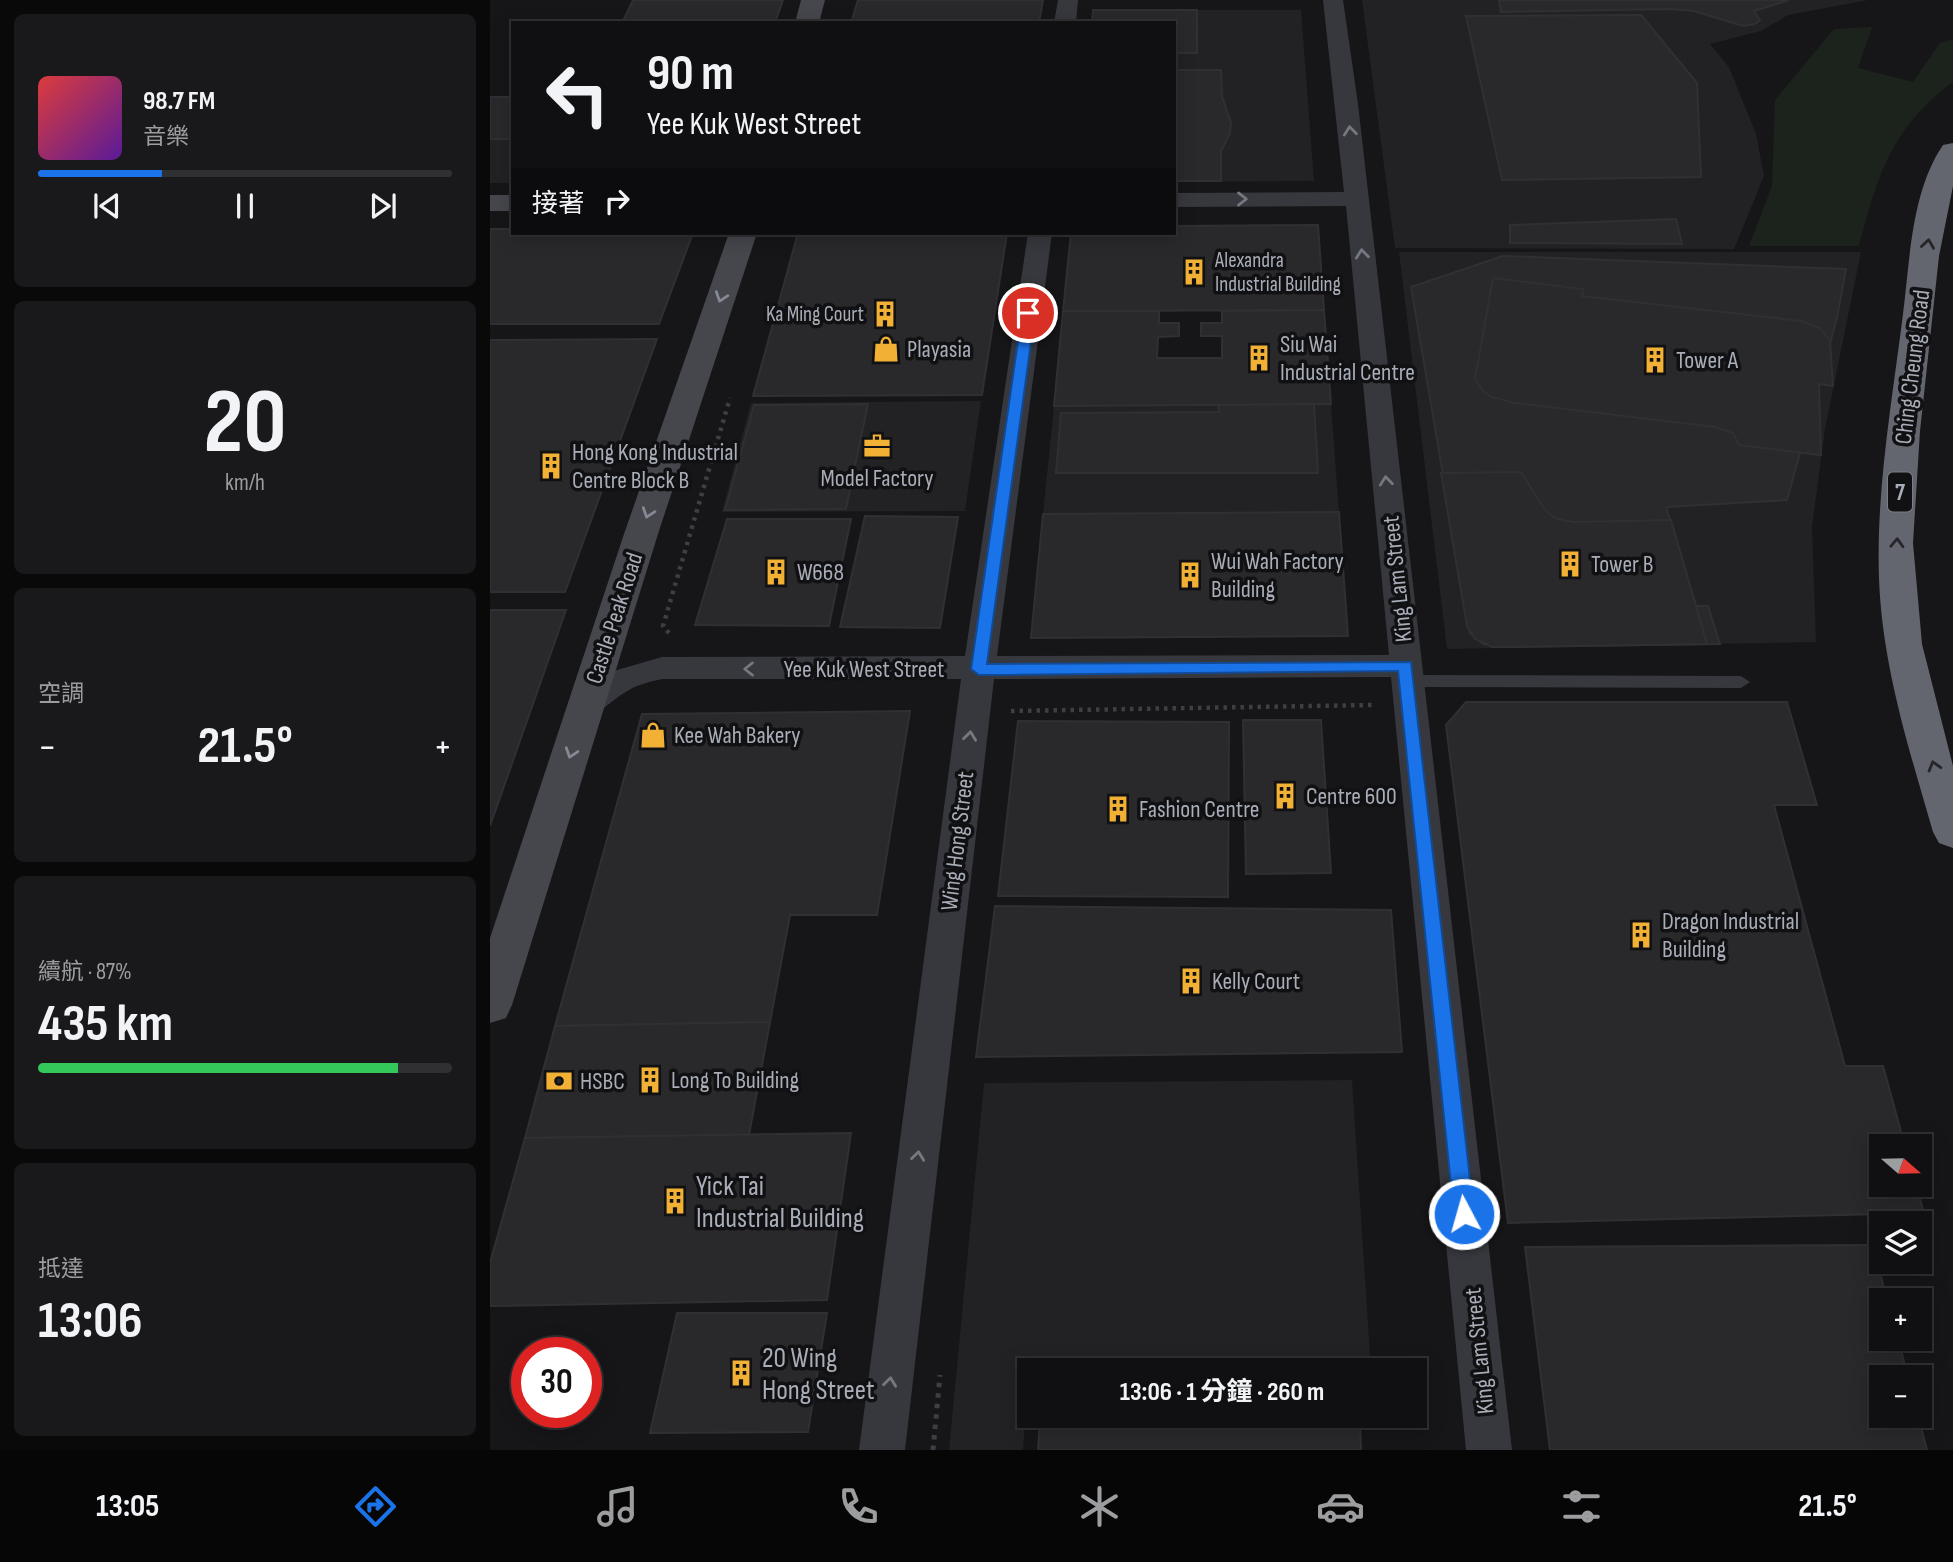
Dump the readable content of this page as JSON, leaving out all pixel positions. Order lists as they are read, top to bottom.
{
  "streets": {
    "highway": ["Ching Cheung Road", "7"],
    "main road": ["Castle Peak Road"],
    "street": ["King Lam Street", "Yee Kuk West Street", "Wing Hong Street"]
  },
  "crossings": [
    ["King Lam Street", "Yee Kuk West Street"],
    ["Castle Peak Road", "Yee Kuk West Street"],
    ["Yee Kuk West Street", "Wing Hong Street"]
  ],
  "one_way": [
    "Ching Cheung Road",
    "King Lam Street",
    "Castle Peak Road",
    "Yee Kuk West Street",
    "Wing Hong Street"
  ],
  "places": {
    "building": [
      "Alexandra Industrial Building",
      "Ka Ming Court",
      "Siu Wai Industrial Centre",
      "Tower A",
      "Hong Kong Industrial Centre Block B",
      "Tower B",
      "W668",
      "Wui Wah Factory Building",
      "Centre 600",
      "Fashion Centre",
      "Dragon Industrial Building",
      "Kelly Court",
      "Long To Building",
      "Yick Tai Industrial Building",
      "20 Wing Hong Street"
    ],
    "shop": ["Playasia", "Kee Wah Bakery"],
    "office": ["Model Factory"],
    "bank": ["HSBC"]
  },
  "north": "right",
  "page": {
    "turn": ["90 m", "Yee Kuk West Street"],
    "song": ["98.7 FM", "音樂"],
    "then": "接著",
    "tile": [
      ["20", "km/h"],
      "空調",
      ["續航 · 87%", "435 km"],
      ["抵達", "13:06"]
    ],
    "heat": ["−", "21.5°", "+"],
    "map_buttons": ["+", "−"],
    "limit": "30",
    "trip": "13:06 · 1 分鐘 · 260 m",
    "tabs": ["13:05", "21.5°"]
  }
}
